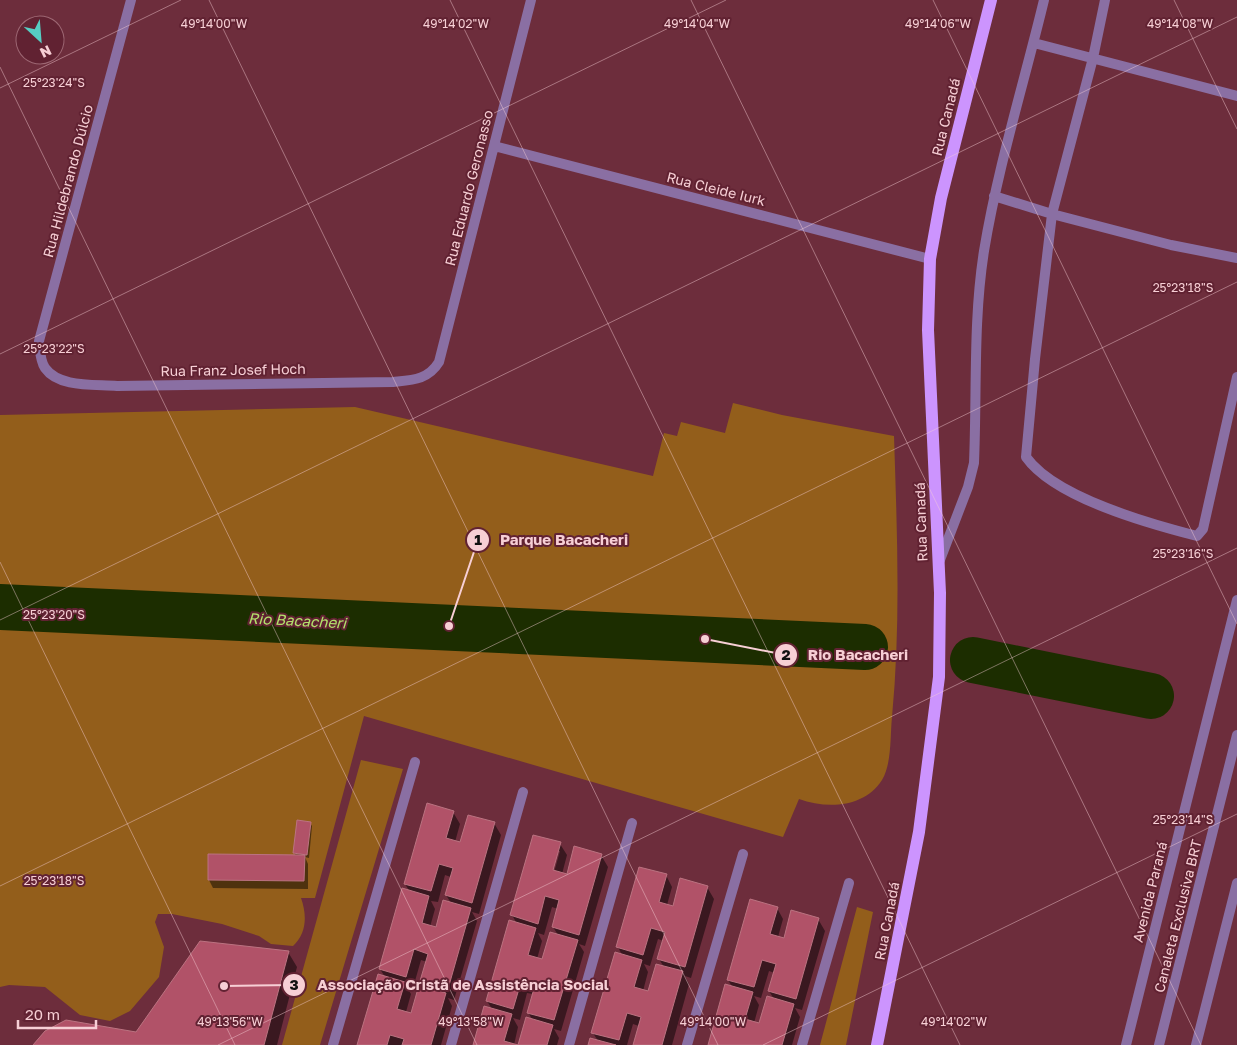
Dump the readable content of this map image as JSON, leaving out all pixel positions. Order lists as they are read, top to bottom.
{
  "streets": {
    "main road": ["Rua Canadá"],
    "street": [
      "Rua Hildebrando Dúlcio",
      "Rua Eduardo Geronasso",
      "Rua Cleide Iurk",
      "Rua Franz Josef Hoch",
      "Avenida Paraná",
      "Canaleta Exclusiva BRT"
    ]
  },
  "crossings": [
    ["Rua Canadá", "Rua Cleide Iurk"],
    ["Rua Hildebrando Dúlcio", "Rua Franz Josef Hoch"],
    ["Rua Eduardo Geronasso", "Rua Cleide Iurk"],
    ["Rua Eduardo Geronasso", "Rua Franz Josef Hoch"]
  ],
  "water": ["Rio Bacacheri"],
  "places": ["Parque Bacacheri", "Rio Bacacheri", "Associação Cristã de Assistência Social"],
  "scale_bar": "20 m",
  "north": "bottom right",
  "coordinates": [
    "49°14'00\"W",
    "49°14'02\"W",
    "49°14'06\"W",
    "49°14'04\"W",
    "49°14'08\"W",
    "25°23'24\"S",
    "25°23'18\"S",
    "25°23'22\"S",
    "25°23'16\"S",
    "25°23'20\"S",
    "25°23'14\"S",
    "49°13'56\"W",
    "49°13'58\"W"
  ]
}
